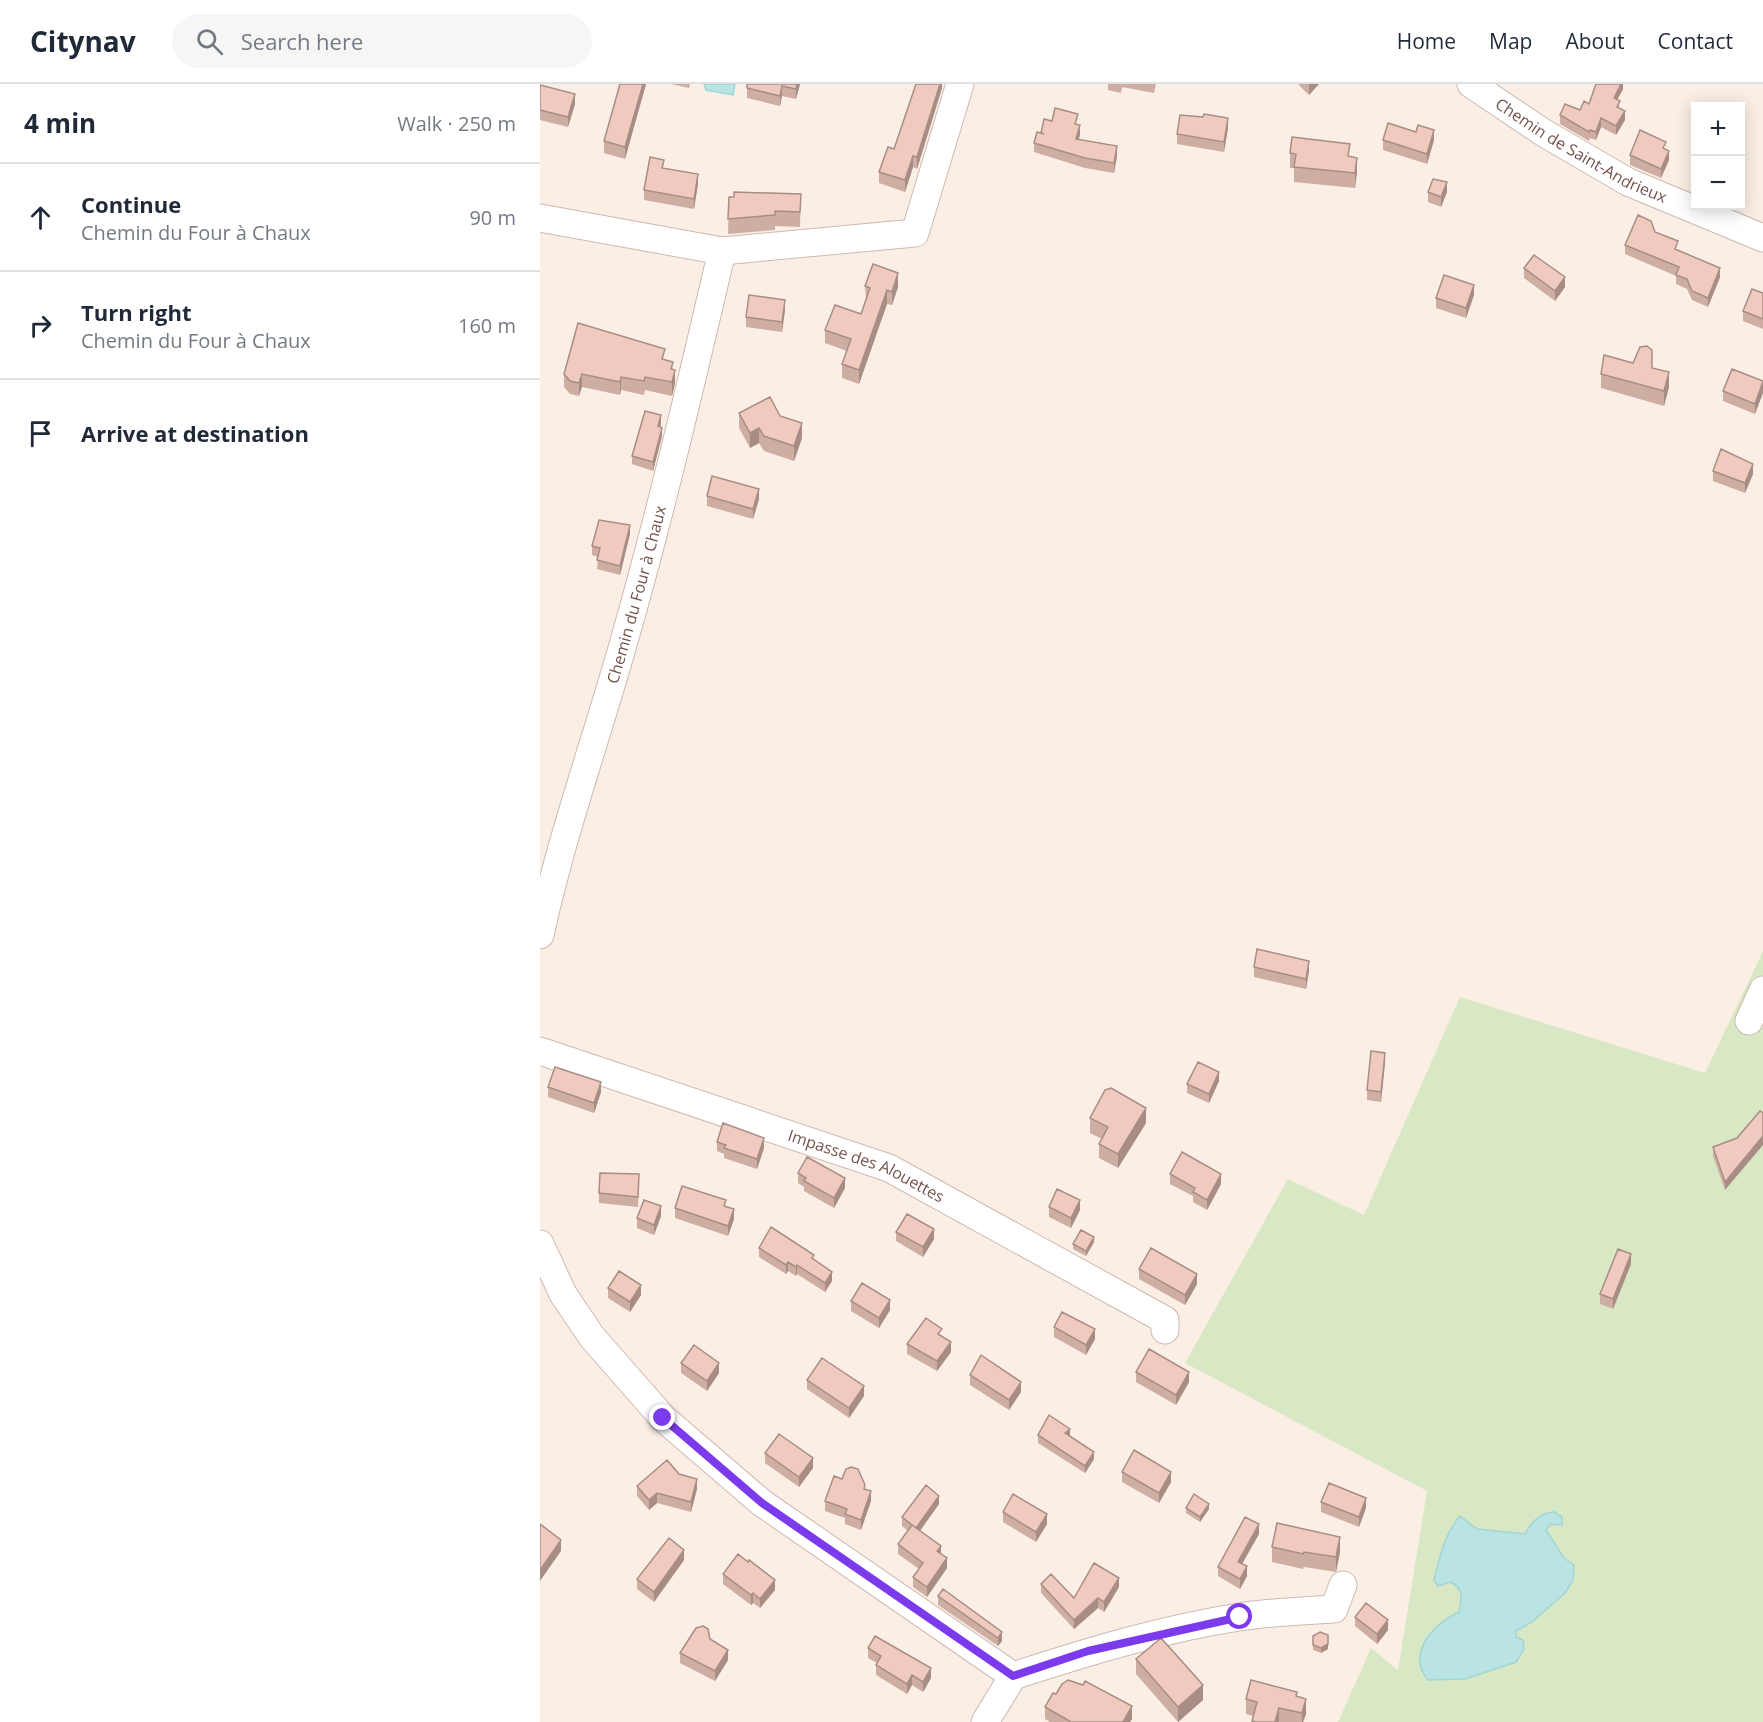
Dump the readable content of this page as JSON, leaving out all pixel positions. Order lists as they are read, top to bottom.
{
  "streets": {
    "street": ["Chemin de Saint-Andrieux", "Chemin du Four à Chaux", "Impasse des Alouettes"]
  },
  "page": {
    "header": "Citynav",
    "search": "Search here",
    "nav": [
      "Home",
      "Map",
      "About",
      "Contact"
    ],
    "heading": ["4 min", "Walk · 250 m"],
    "map_buttons": ["+", "−"],
    "list": [
      ["Continue", "Chemin du Four à Chaux", "90 m"],
      ["Turn right", "Chemin du Four à Chaux", "160 m"],
      "Arrive at destination"
    ]
  }
}
